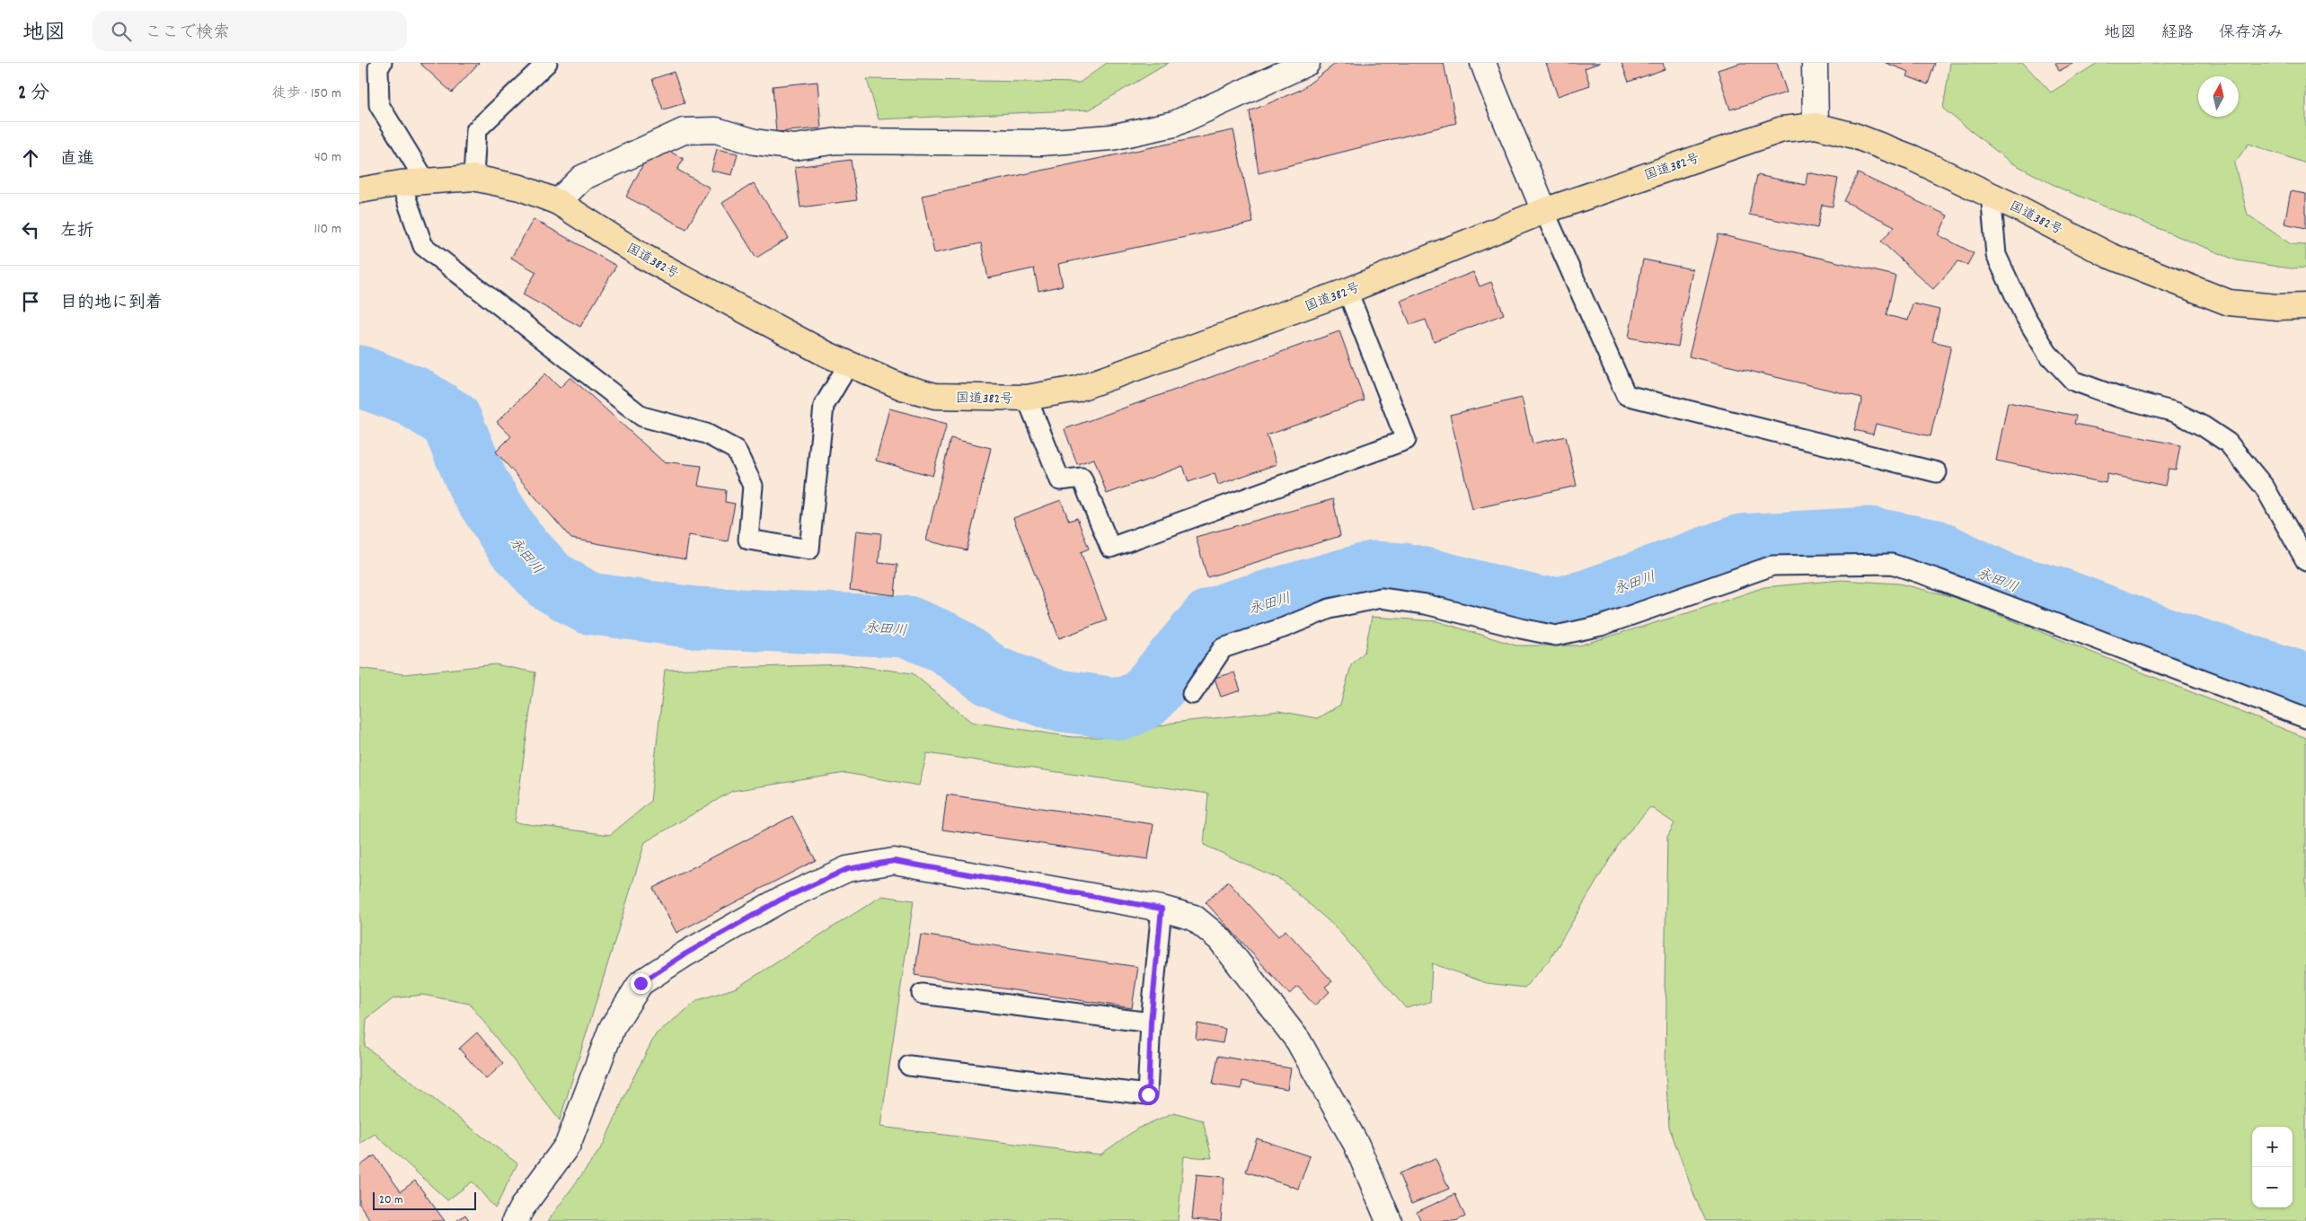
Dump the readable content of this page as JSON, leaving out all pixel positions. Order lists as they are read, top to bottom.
{
  "streets": {
    "highway": ["国道382号"]
  },
  "water": ["永田川"],
  "scale_bar": "20 m",
  "north": "top",
  "page": {
    "header": "地図",
    "search": "ここで検索",
    "nav": ["地図", "経路", "保存済み"],
    "heading": ["2 分", "徒歩 · 150 m"],
    "list": [
      ["直進", "40 m"],
      ["左折", "110 m"],
      "目的地に到着"
    ],
    "map_buttons": ["+", "−"],
    "scale": "20 m"
  }
}
